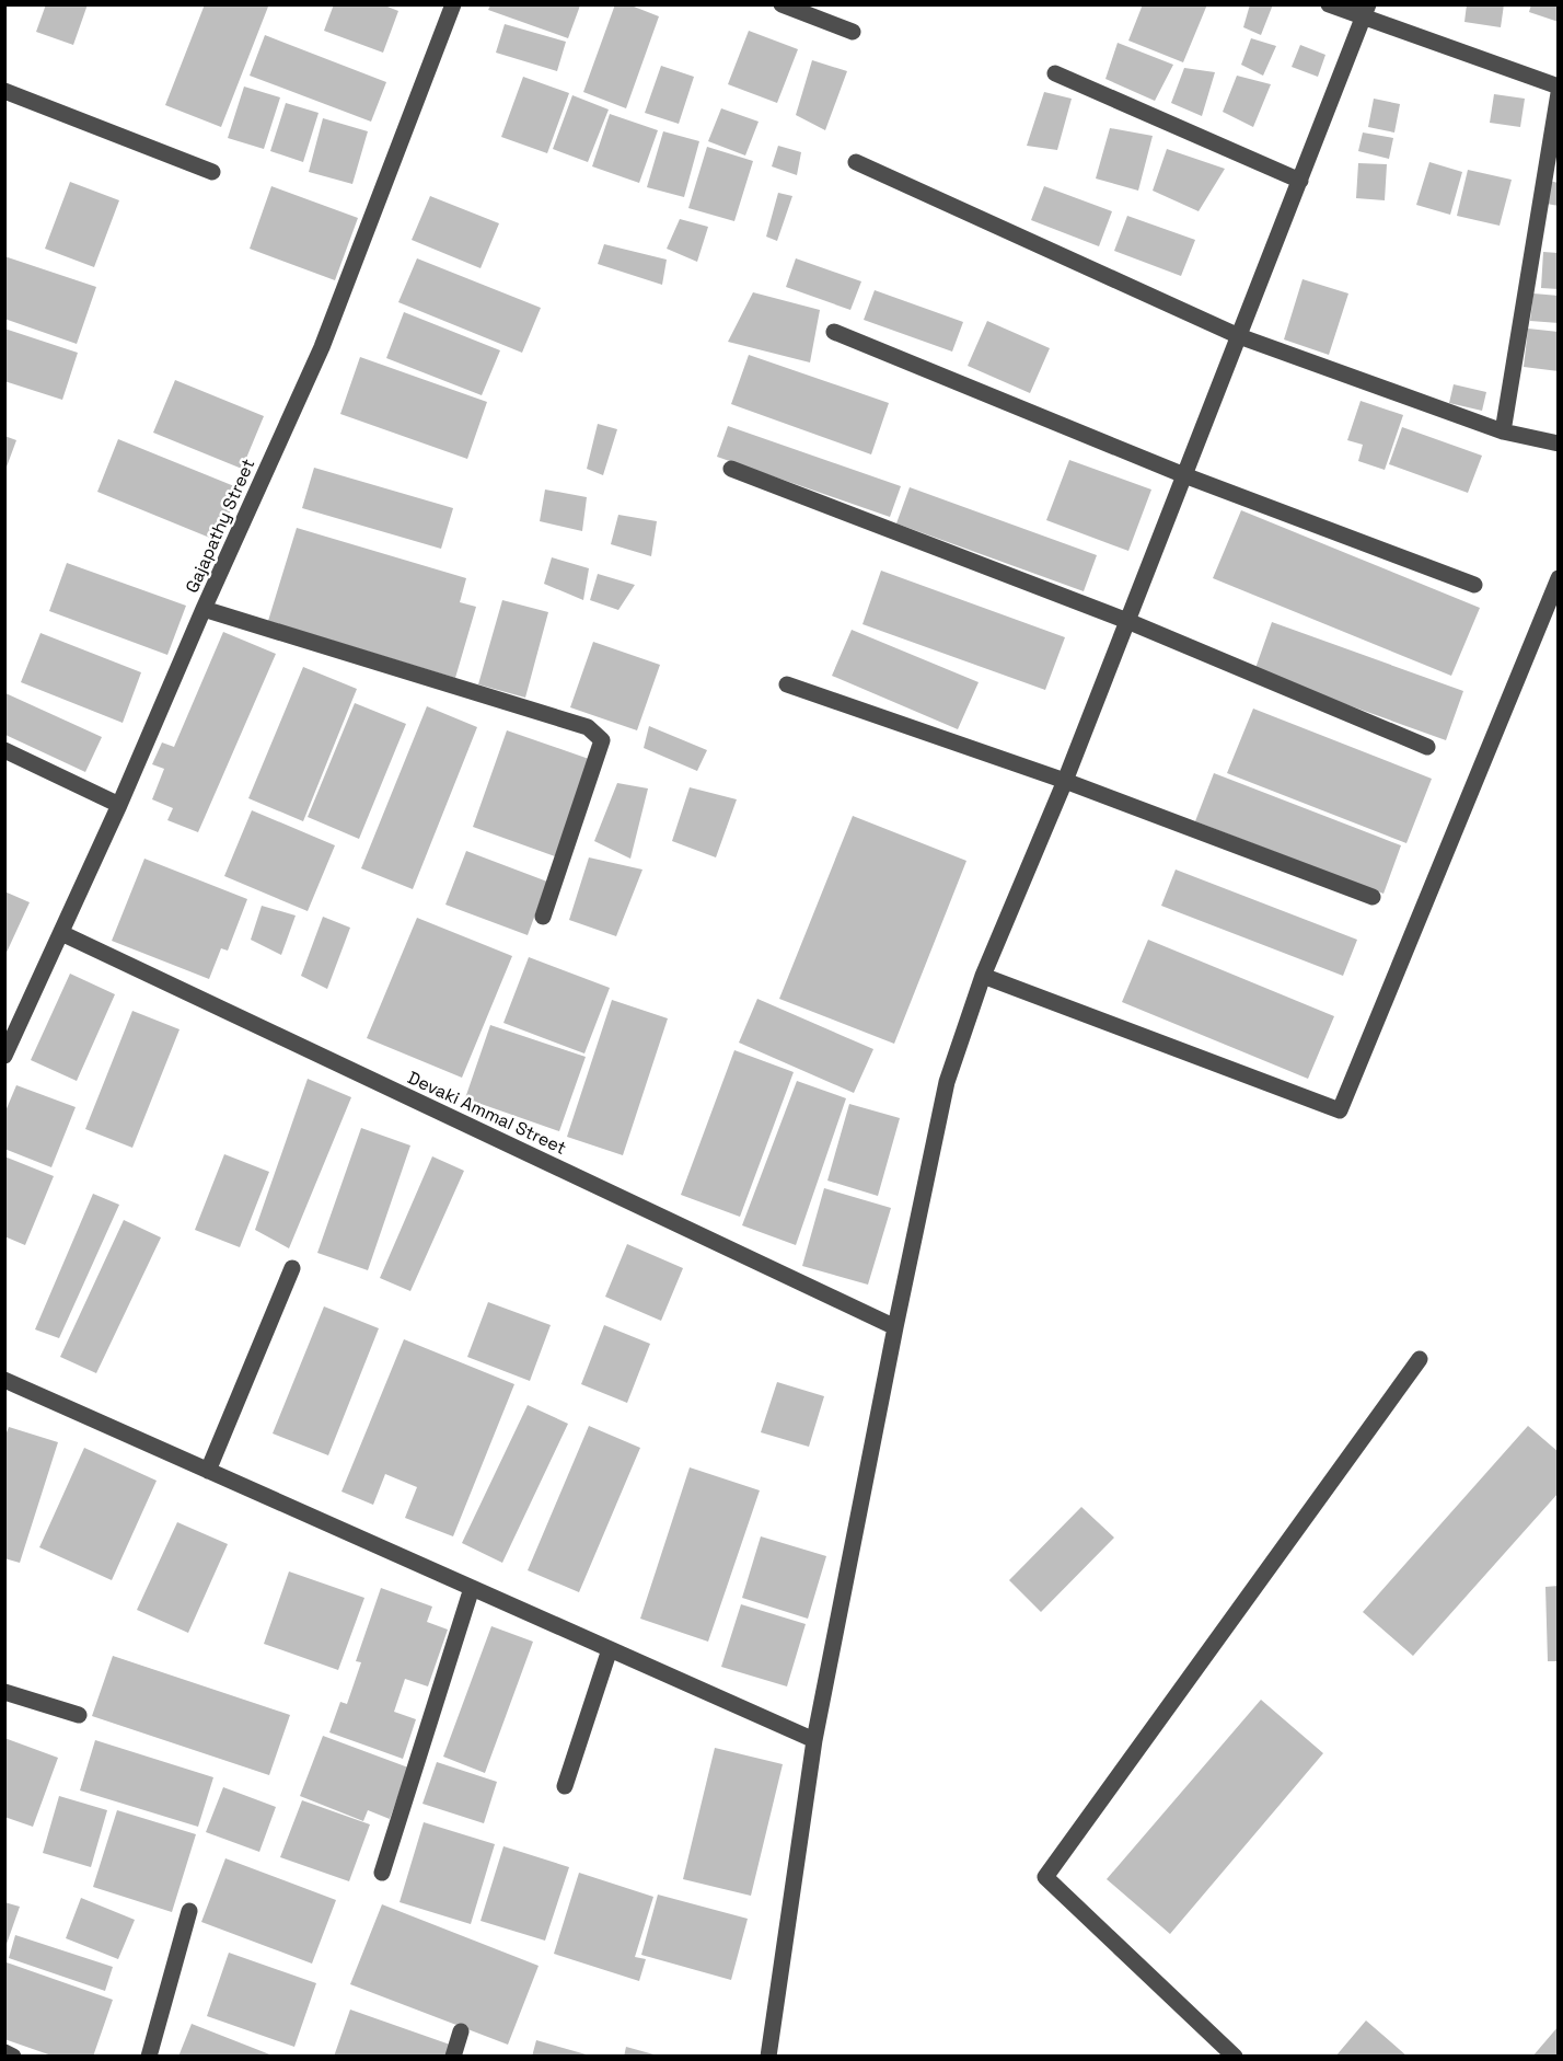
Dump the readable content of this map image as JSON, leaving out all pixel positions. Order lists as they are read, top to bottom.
{
  "streets": {
    "street": ["Gajapathy Street", "Devaki Ammal Street"]
  },
  "crossings": [
    ["Gajapathy Street", "Devaki Ammal Street"]
  ]
}
